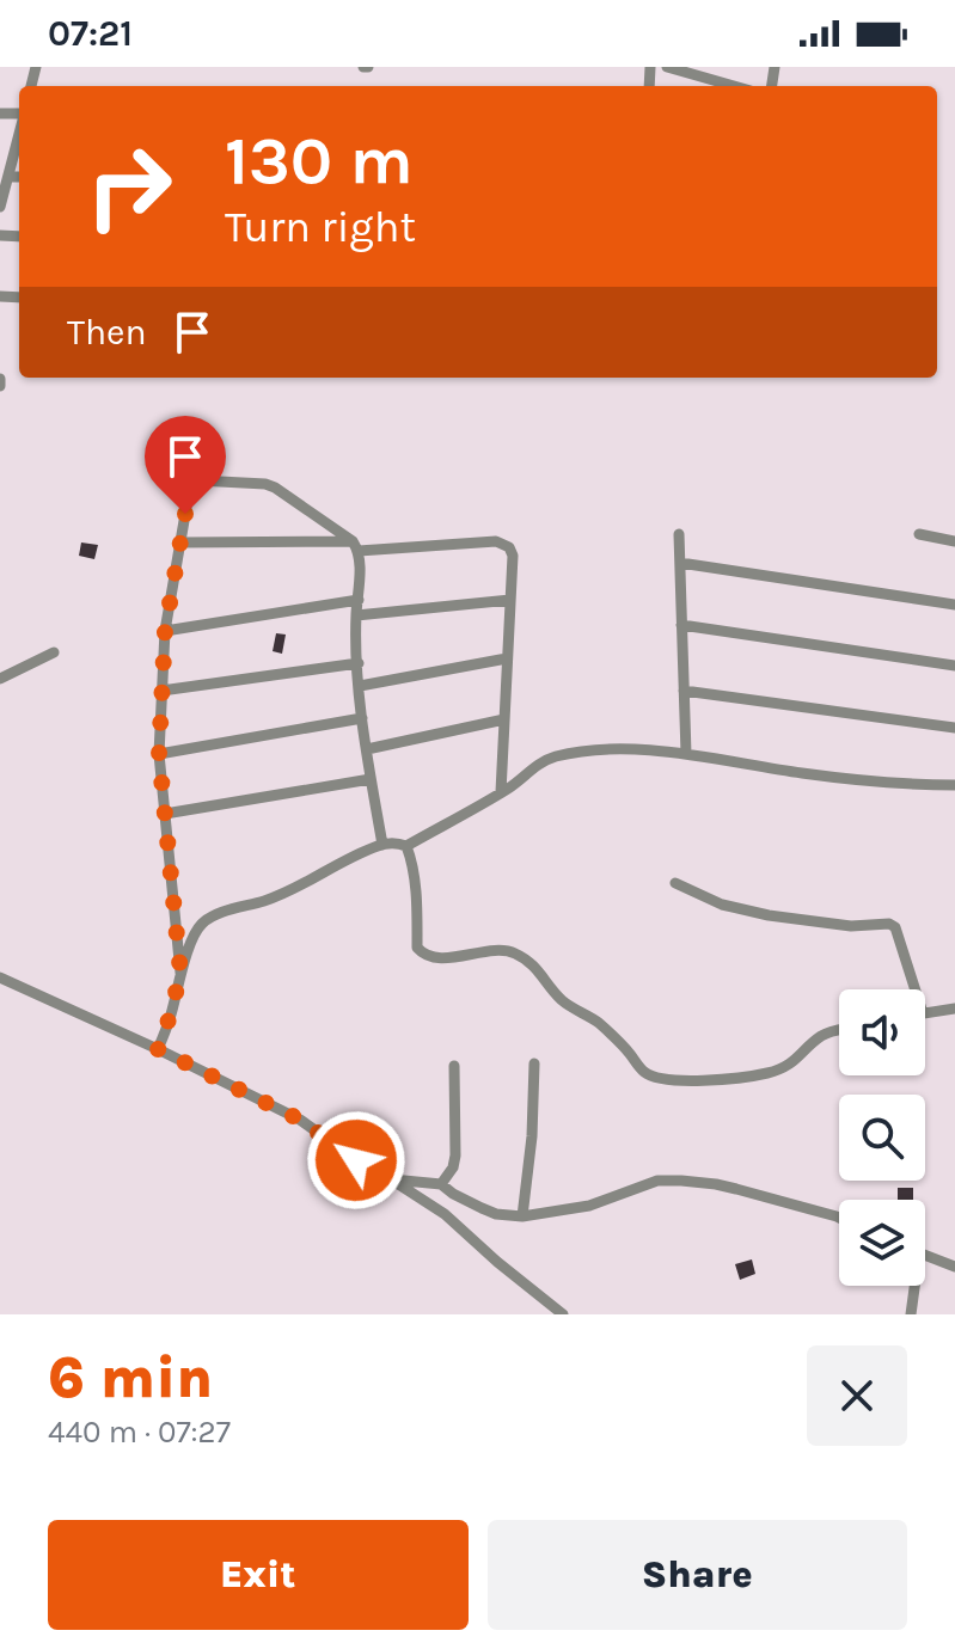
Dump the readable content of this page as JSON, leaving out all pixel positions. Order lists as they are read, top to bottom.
{
  "page": {
    "status": "07:21",
    "turn": ["130 m", "Turn right"],
    "then": "Then",
    "heading": ["6 min", "440 m · 07:27"],
    "buttons": ["Exit", "Share"]
  }
}
